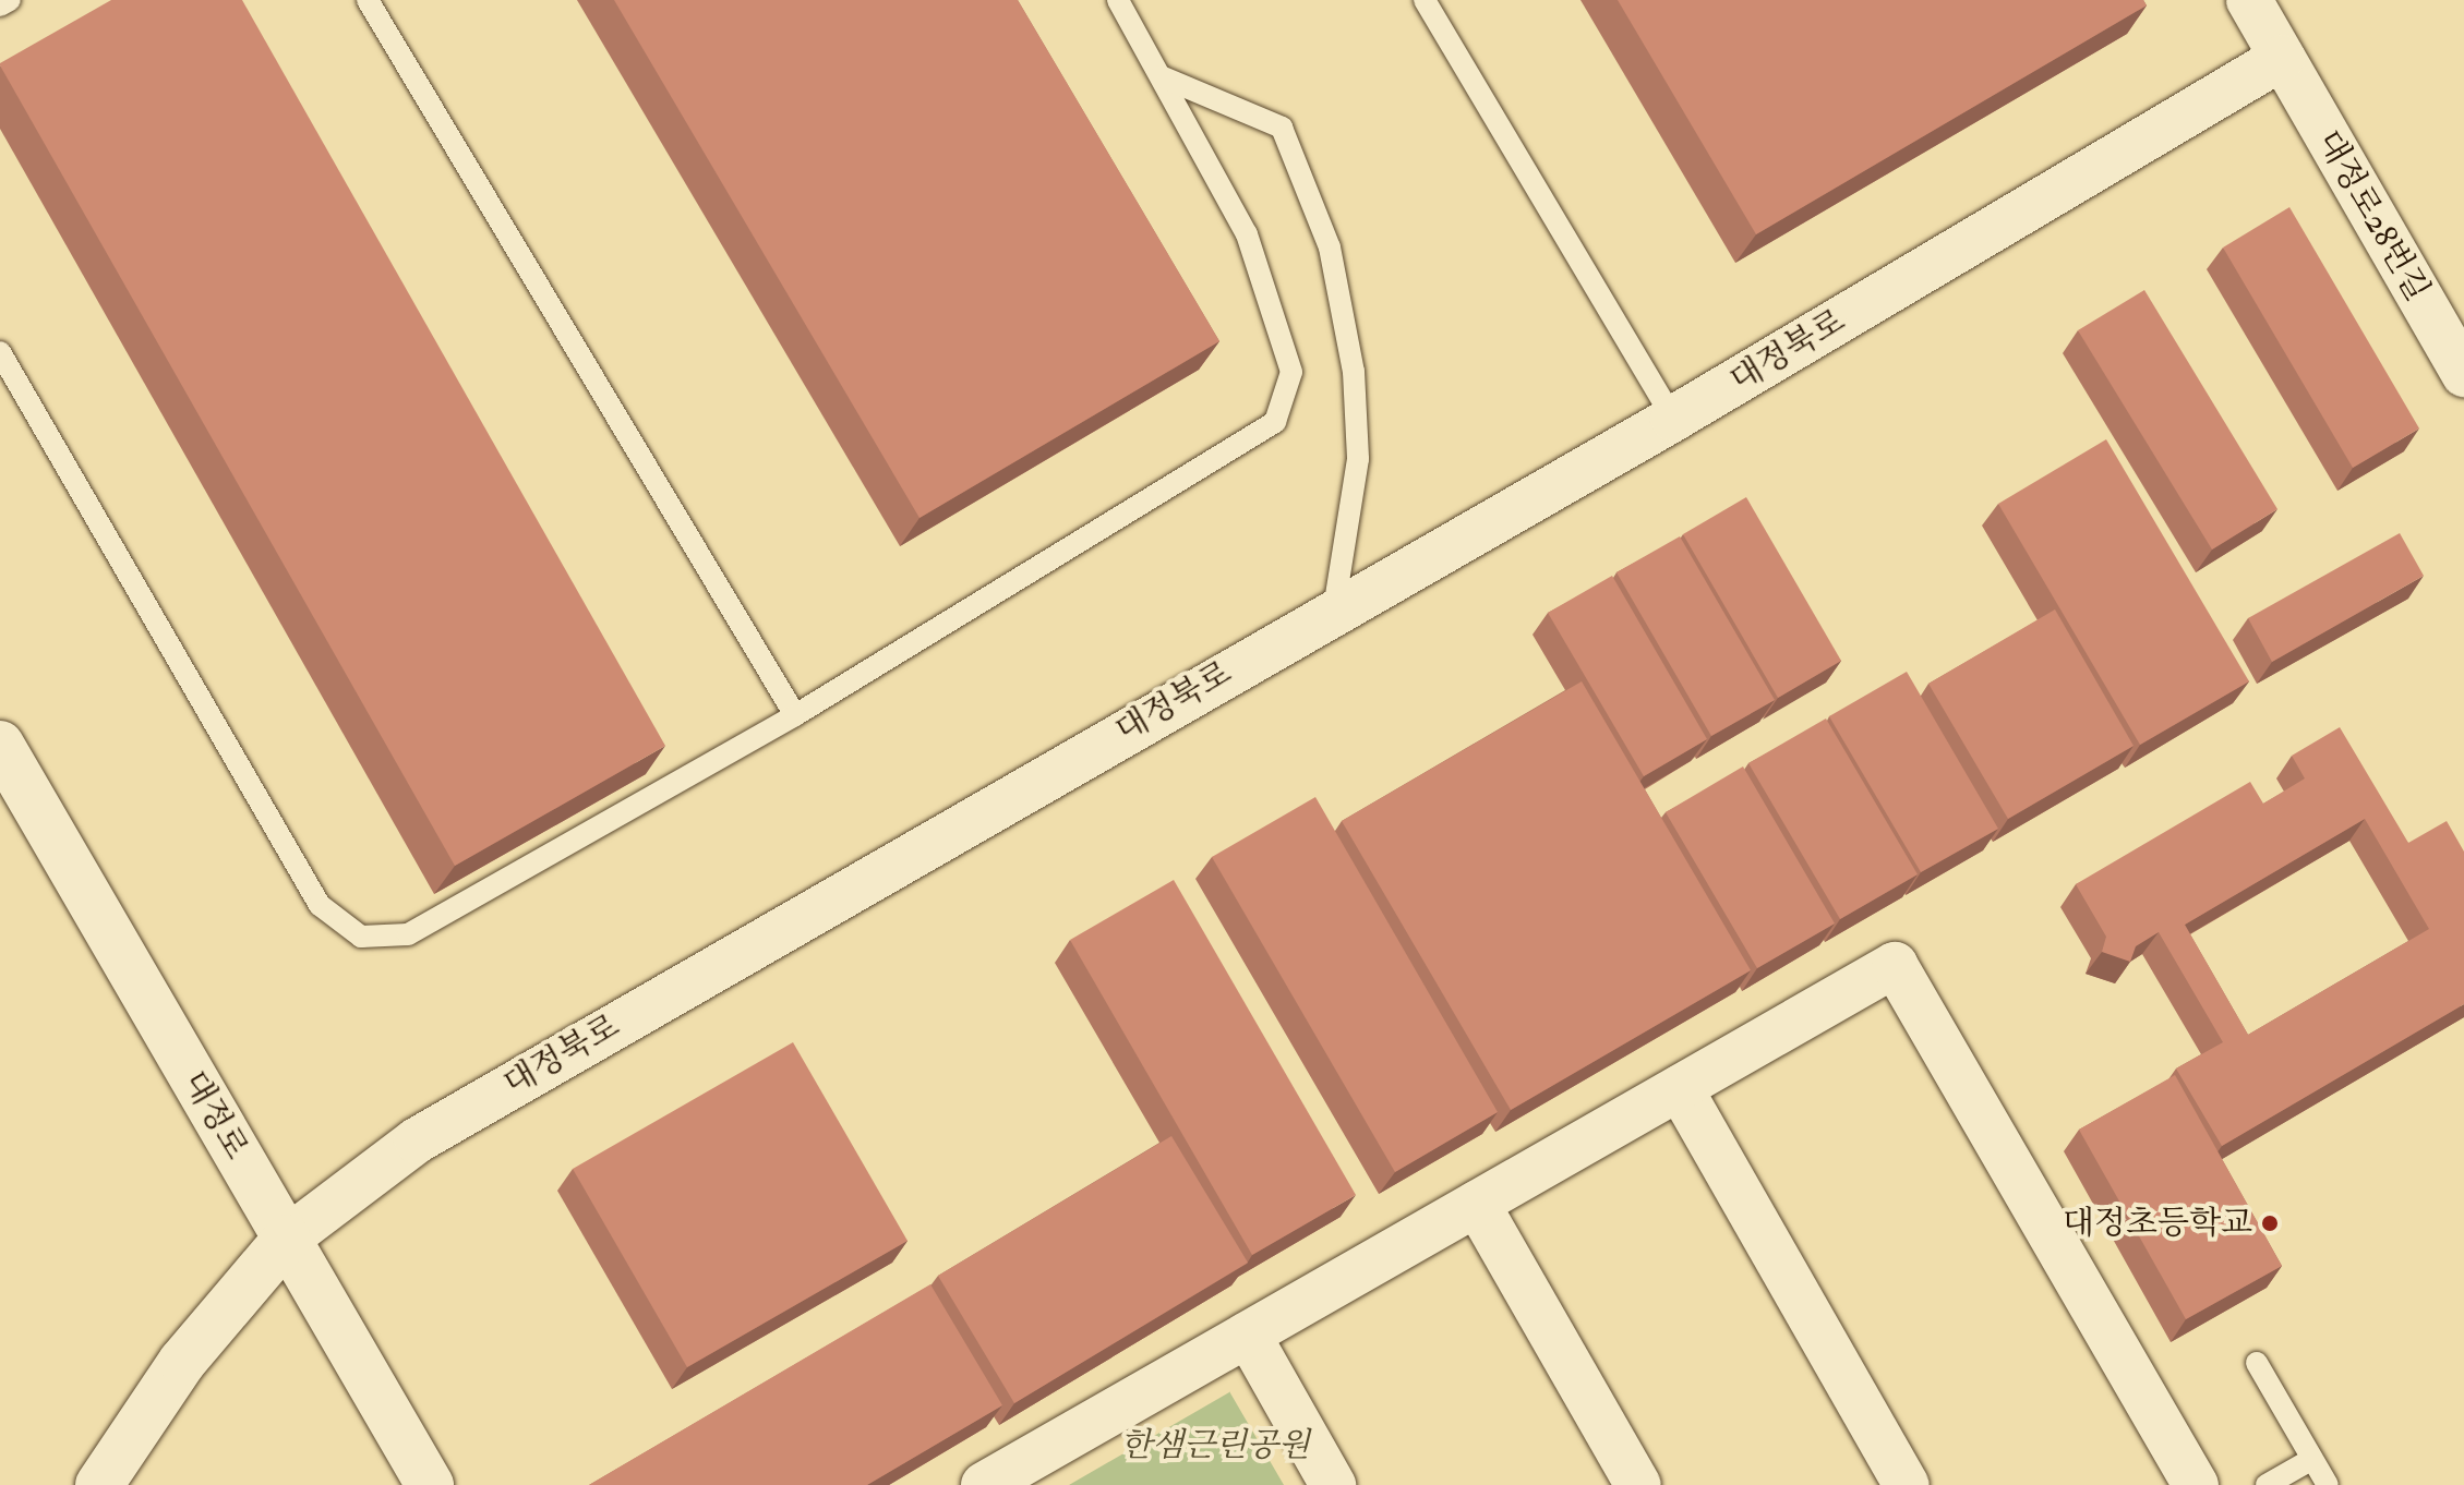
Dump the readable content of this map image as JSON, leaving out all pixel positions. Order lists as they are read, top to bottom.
{
  "streets": {
    "street": ["대정로28번길", "대정북로", "대정로"]
  },
  "crossings": [
    ["대정로28번길", "대정북로"],
    ["대정북로", "대정로"]
  ],
  "parks": ["한샘근린공원"],
  "places": ["대정초등학교"]
}
